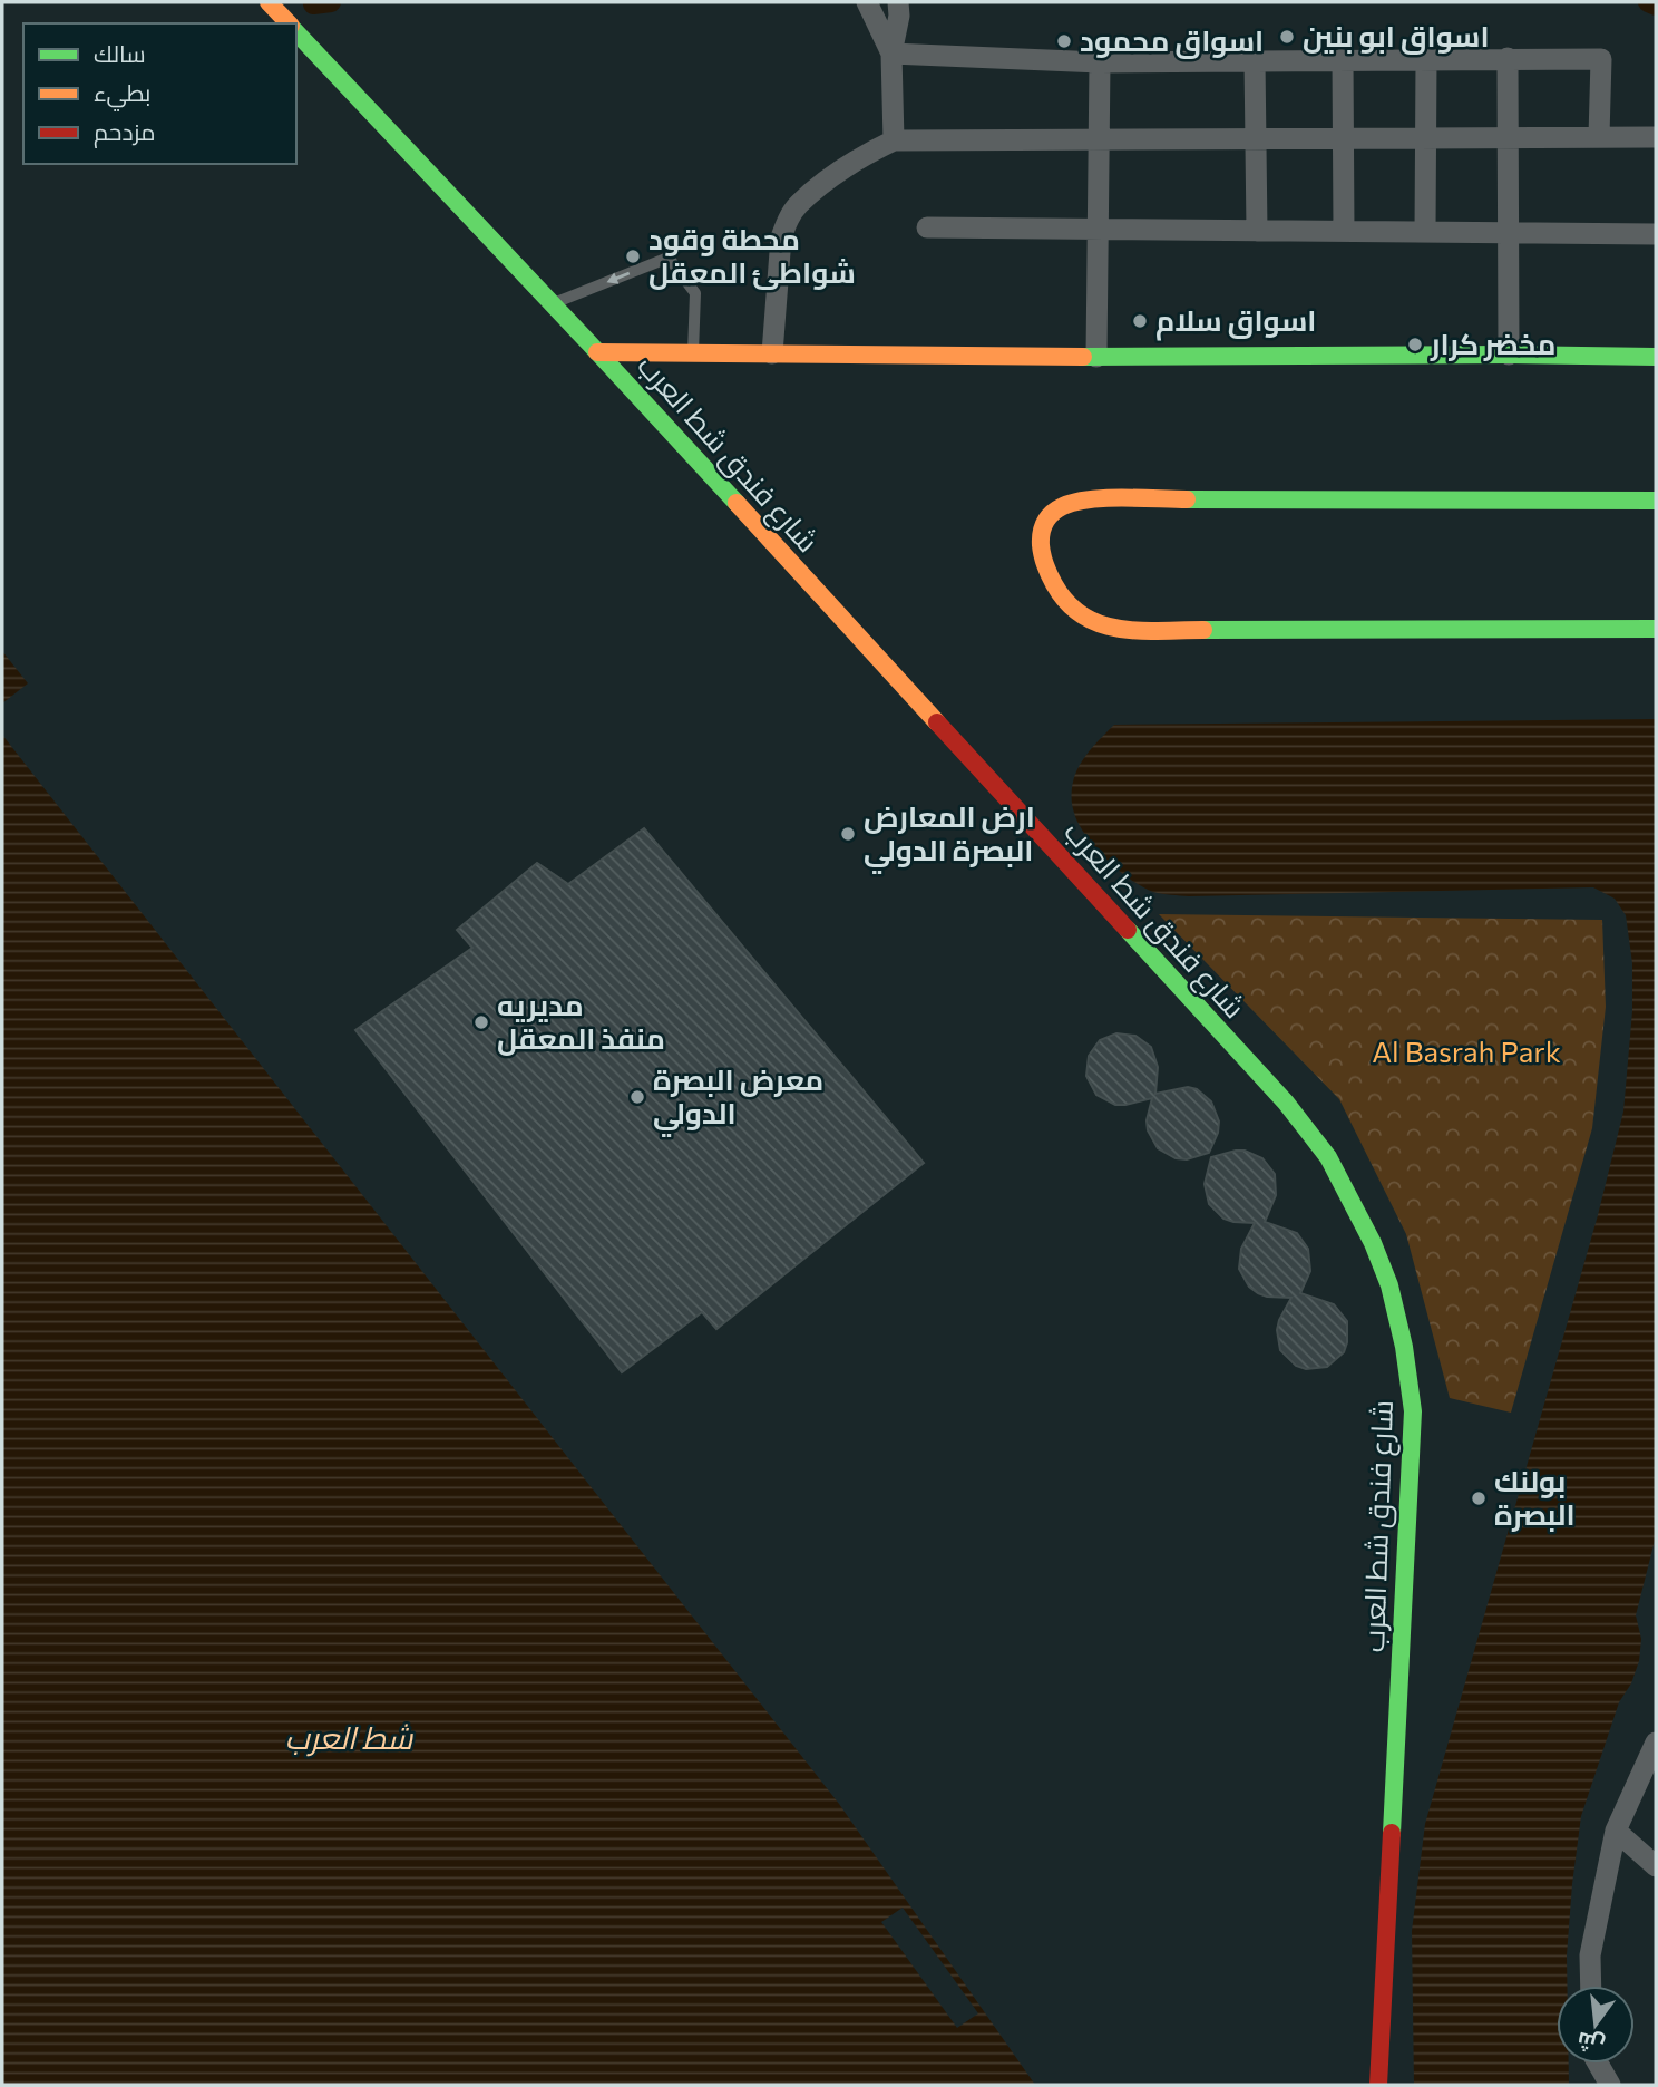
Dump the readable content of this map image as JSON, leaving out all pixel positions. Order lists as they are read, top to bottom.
{
  "streets": {
    "main road": ["شارع فندق شط العرب"]
  },
  "water": ["شط العرب"],
  "parks": ["Al Basrah Park"],
  "places": [
    "اسواق ابو بنين",
    "اسواق محمود",
    "محطة وقود شواطئ المعقل",
    "اسواق سلام",
    "مخضر كرار",
    "ارض المعارض البصرة الدولي",
    "مديريه منفذ المعقل",
    "معرض البصرة الدولي",
    "بولنك البصرة"
  ],
  "legend": ["سالك", "بطيء", "مزدحم"],
  "north": "bottom"
}
